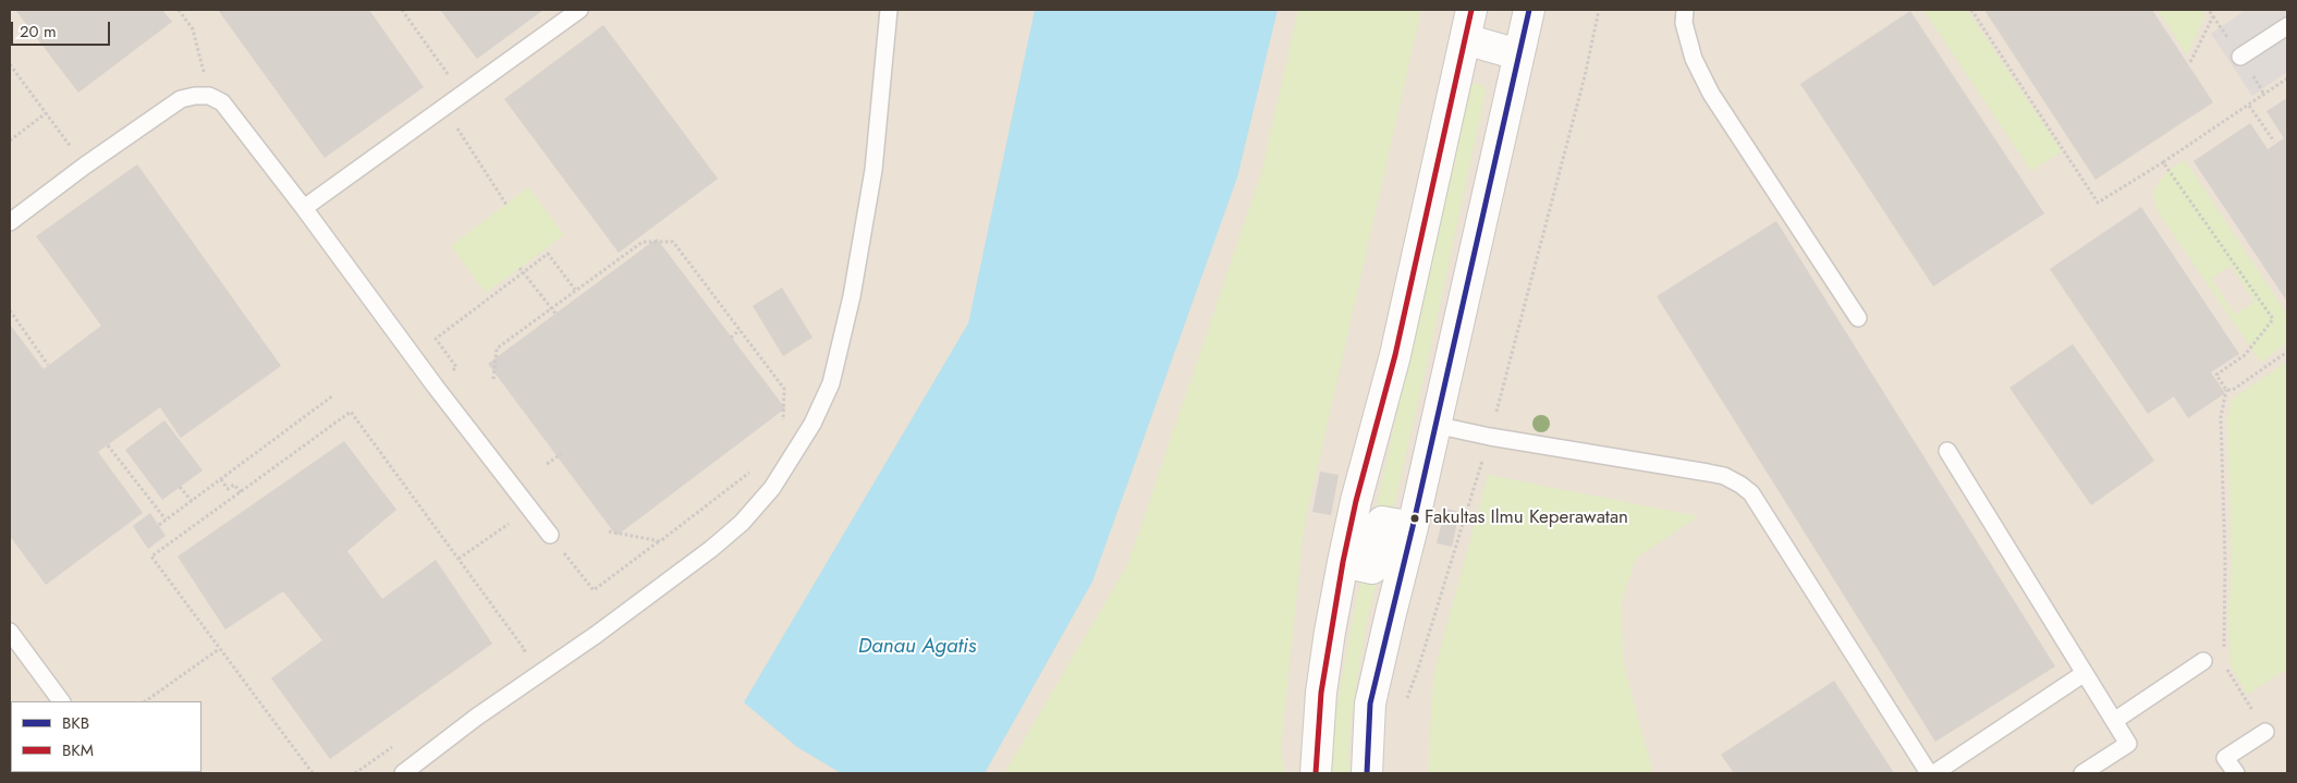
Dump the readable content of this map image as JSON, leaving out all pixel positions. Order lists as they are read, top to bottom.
{
  "water": ["Danau Agatis"],
  "places": ["Fakultas Ilmu Keperawatan"],
  "lines": ["transit line BKB", "transit line BKM"],
  "legend": ["BKB", "BKM"],
  "scale_bar": "20 m"
}
